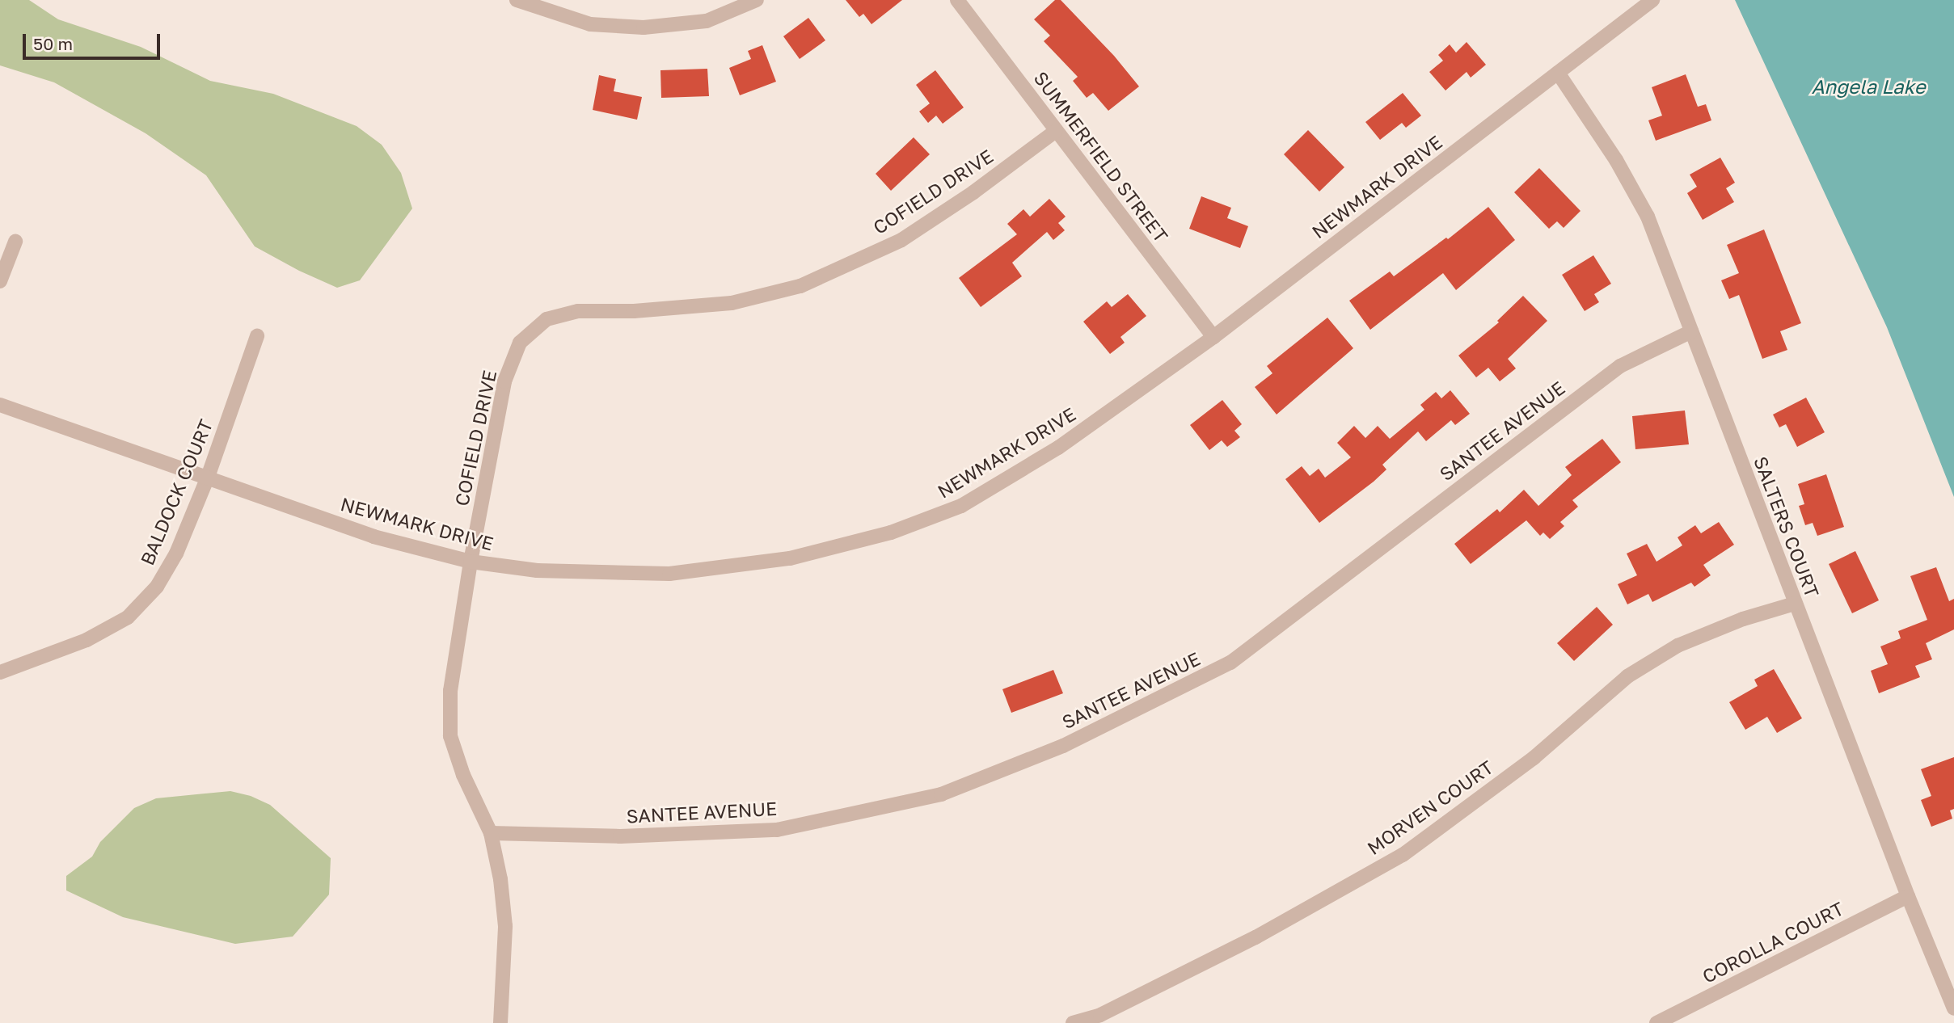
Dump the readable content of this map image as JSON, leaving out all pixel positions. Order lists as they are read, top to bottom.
{
  "streets": {
    "street": [
      "SUMMERFIELD STREET",
      "NEWMARK DRIVE",
      "COFIELD DRIVE",
      "SANTEE AVENUE",
      "BALDOCK COURT",
      "SALTERS COURT",
      "MORVEN COURT",
      "COROLLA COURT"
    ]
  },
  "crossings": [
    ["SUMMERFIELD STREET", "NEWMARK DRIVE"],
    ["SUMMERFIELD STREET", "COFIELD DRIVE"],
    ["NEWMARK DRIVE", "COFIELD DRIVE"],
    ["NEWMARK DRIVE", "BALDOCK COURT"],
    ["NEWMARK DRIVE", "SALTERS COURT"],
    ["COFIELD DRIVE", "SANTEE AVENUE"],
    ["SANTEE AVENUE", "SALTERS COURT"],
    ["SALTERS COURT", "MORVEN COURT"],
    ["SALTERS COURT", "COROLLA COURT"]
  ],
  "water": ["Angela Lake"],
  "scale_bar": "50 m"
}
